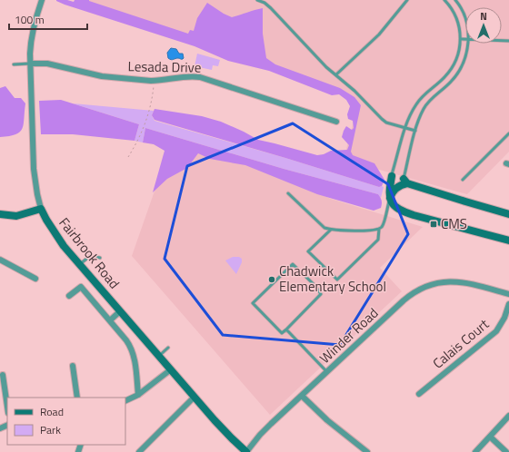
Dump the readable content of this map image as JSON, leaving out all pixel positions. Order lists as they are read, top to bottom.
{
  "streets": {
    "street": [
      "Lesada Drive",
      "Fairbrook Road",
      "Winder Road",
      "Calais Court"
    ]
  },
  "crossings": [
    ["Lesada Drive", "Fairbrook Road"],
    ["Fairbrook Road", "Winder Road"]
  ],
  "places": {
    "transit": ["CMS"],
    "other": ["Chadwick Elementary School"]
  },
  "legend": ["Road", "Park"],
  "scale_bar": "100 m",
  "north": "top"
}
